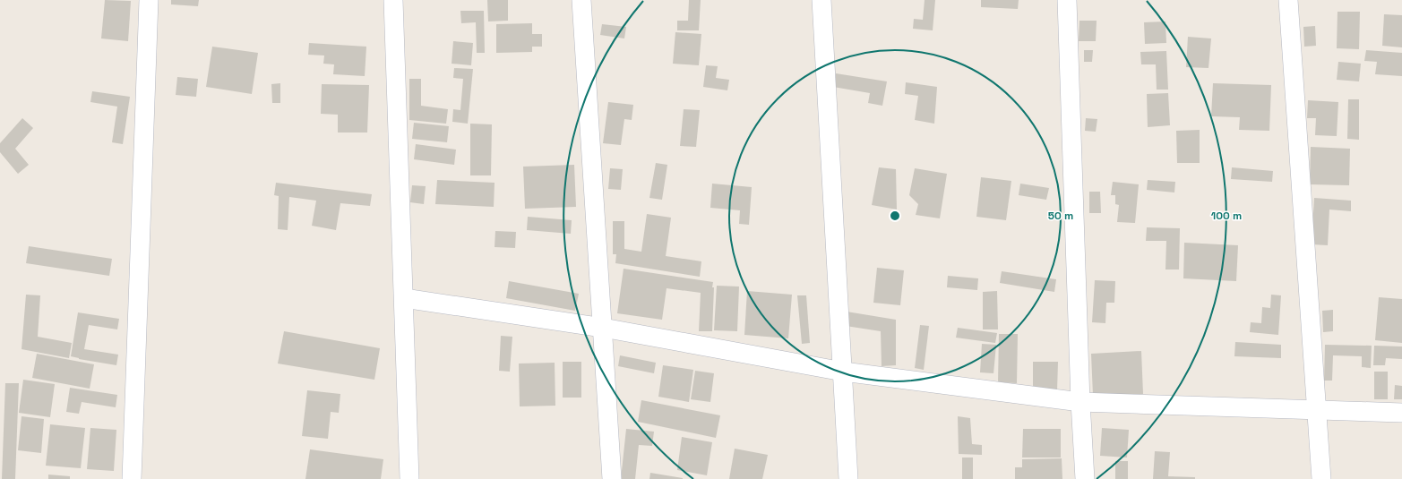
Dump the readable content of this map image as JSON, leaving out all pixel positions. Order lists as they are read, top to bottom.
{
  "rings": ["50 m", "100 m"]
}
